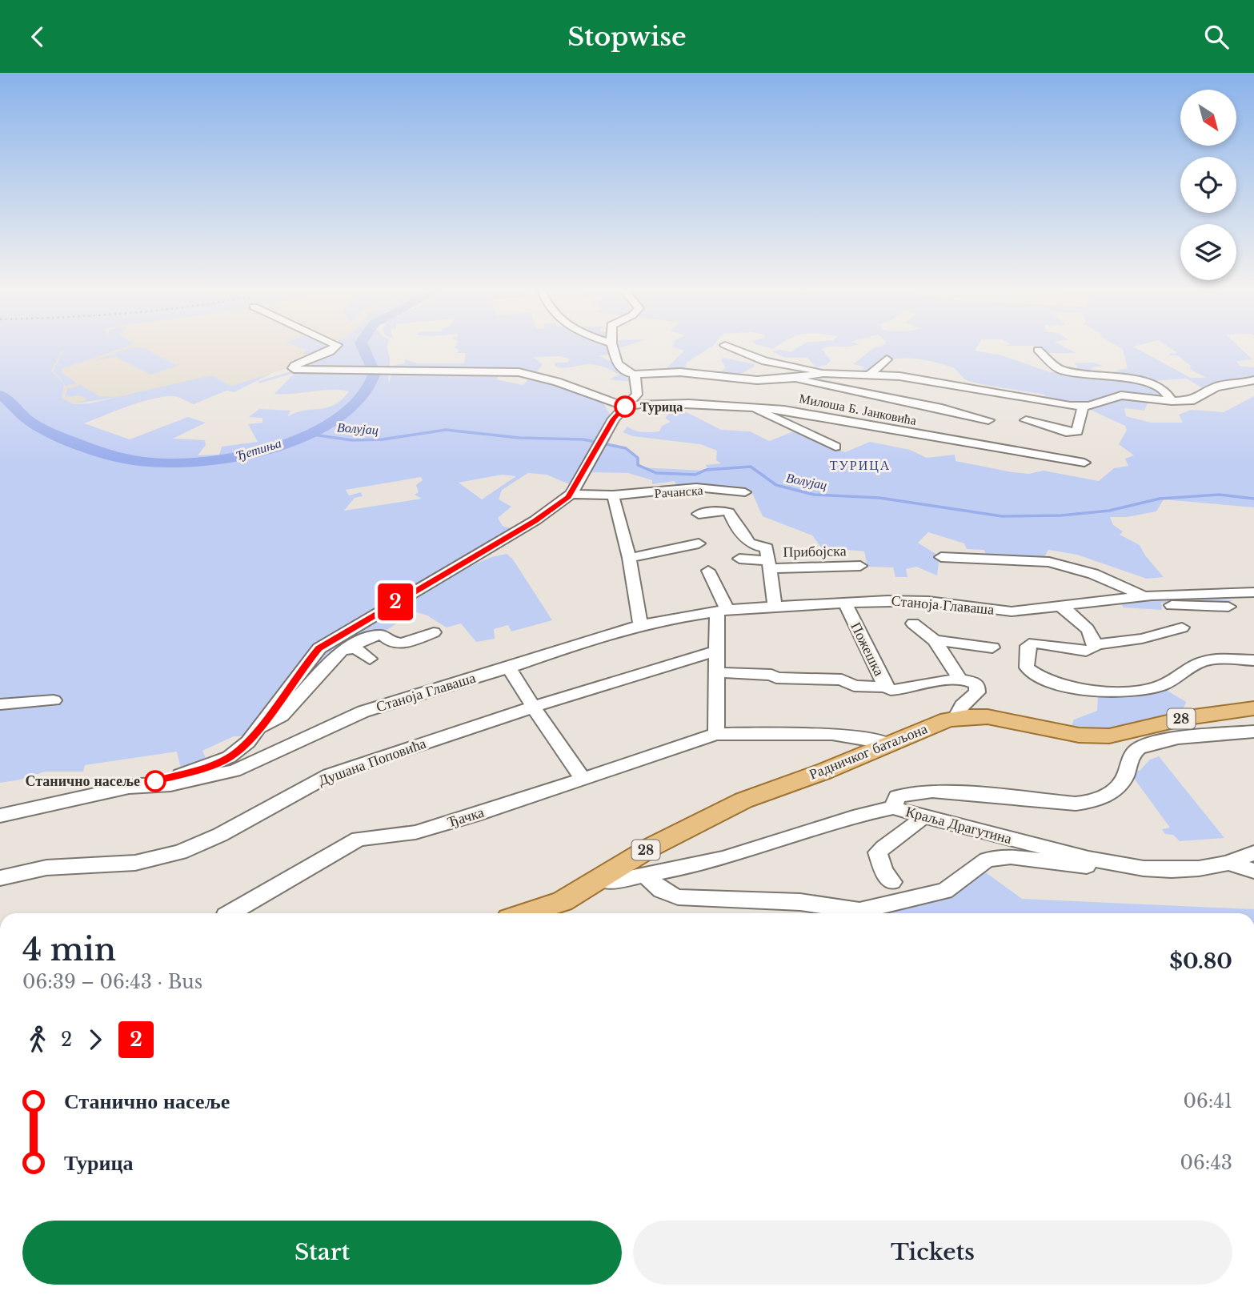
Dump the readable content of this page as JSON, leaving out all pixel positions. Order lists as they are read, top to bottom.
{
  "streets": {
    "main road": ["28", "Радничког батаљона"],
    "street": [
      "Милоша Б. Јанковића",
      "Рачанска",
      "Прибојска",
      "Станоја Главаша",
      "Пожешка",
      "Душана Поповића",
      "Ђачка",
      "Краља Драгутина"
    ]
  },
  "crossings": [
    ["Станоја Главаша", "Пожешка"],
    ["Радничког батаљона", "Ђачка"],
    ["Радничког батаљона", "Краља Драгутина"]
  ],
  "districts": ["ТУРИЦА"],
  "water": ["Волујац", "Ђетиња"],
  "places": ["Турица", "Станично насеље"],
  "lines": ["bus line 2"],
  "north": "bottom right",
  "page": {
    "header": "Stopwise",
    "on_map": "2",
    "heading": ["4 min", "06:39 – 06:43 · Bus", "$0.80"],
    "legs": ["2", "2"],
    "list": [
      {
        "name": "Станично насеље",
        "value": "06:41"
      },
      {
        "name": "Турица",
        "value": "06:43"
      }
    ],
    "buttons": ["Start", "Tickets"]
  }
}
